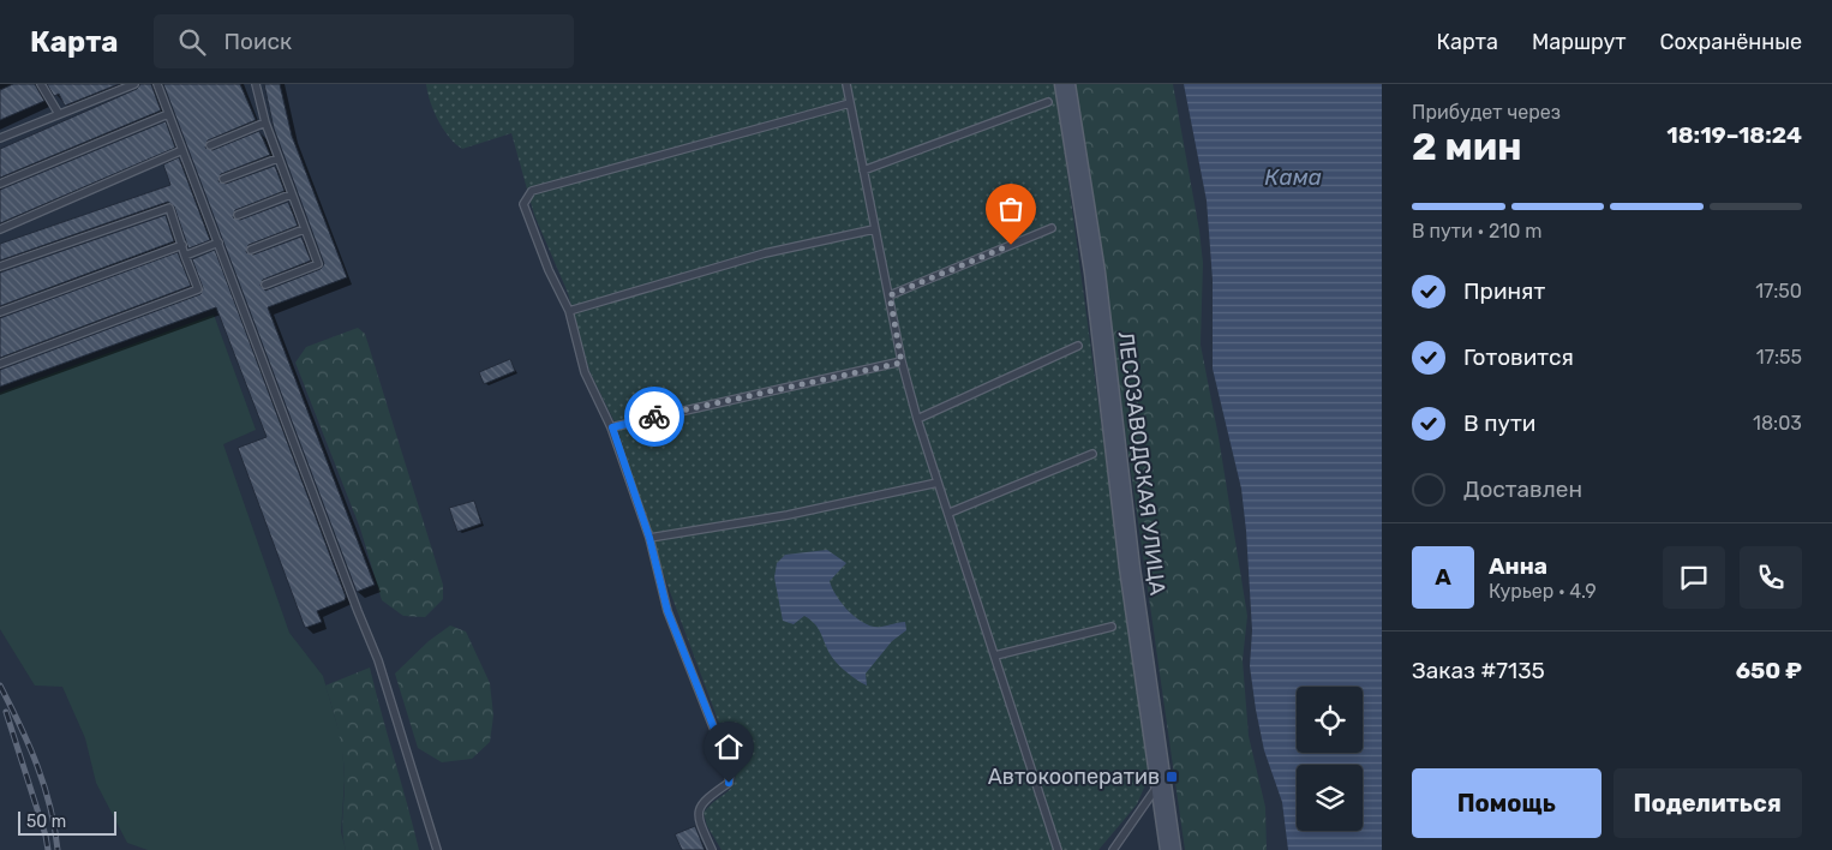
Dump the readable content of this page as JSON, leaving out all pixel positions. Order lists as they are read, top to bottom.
{
  "streets": {
    "street": ["ЛЕСОЗАВОДСКАЯ УЛИЦА"]
  },
  "water": ["Кама"],
  "places": {
    "transit": ["Автокооператив"]
  },
  "scale_bar": "50 m",
  "page": {
    "header": "Карта",
    "search": "Поиск",
    "nav": ["Карта", "Маршрут", "Сохранённые"],
    "heading": ["2 мин", "Прибудет через", "18:19–18:24"],
    "panel": [
      "Анна",
      "Курьер · 4.9",
      "Заказ #7135",
      "650 ₽"
    ],
    "bar": "В пути · 210 m",
    "list": [
      ["Принят", "17:50"],
      ["Готовится", "17:55"],
      ["В пути", "18:03"],
      "Доставлен"
    ],
    "round": "А",
    "buttons": ["Помощь", "Поделиться"],
    "scale": "50 m"
  }
}
